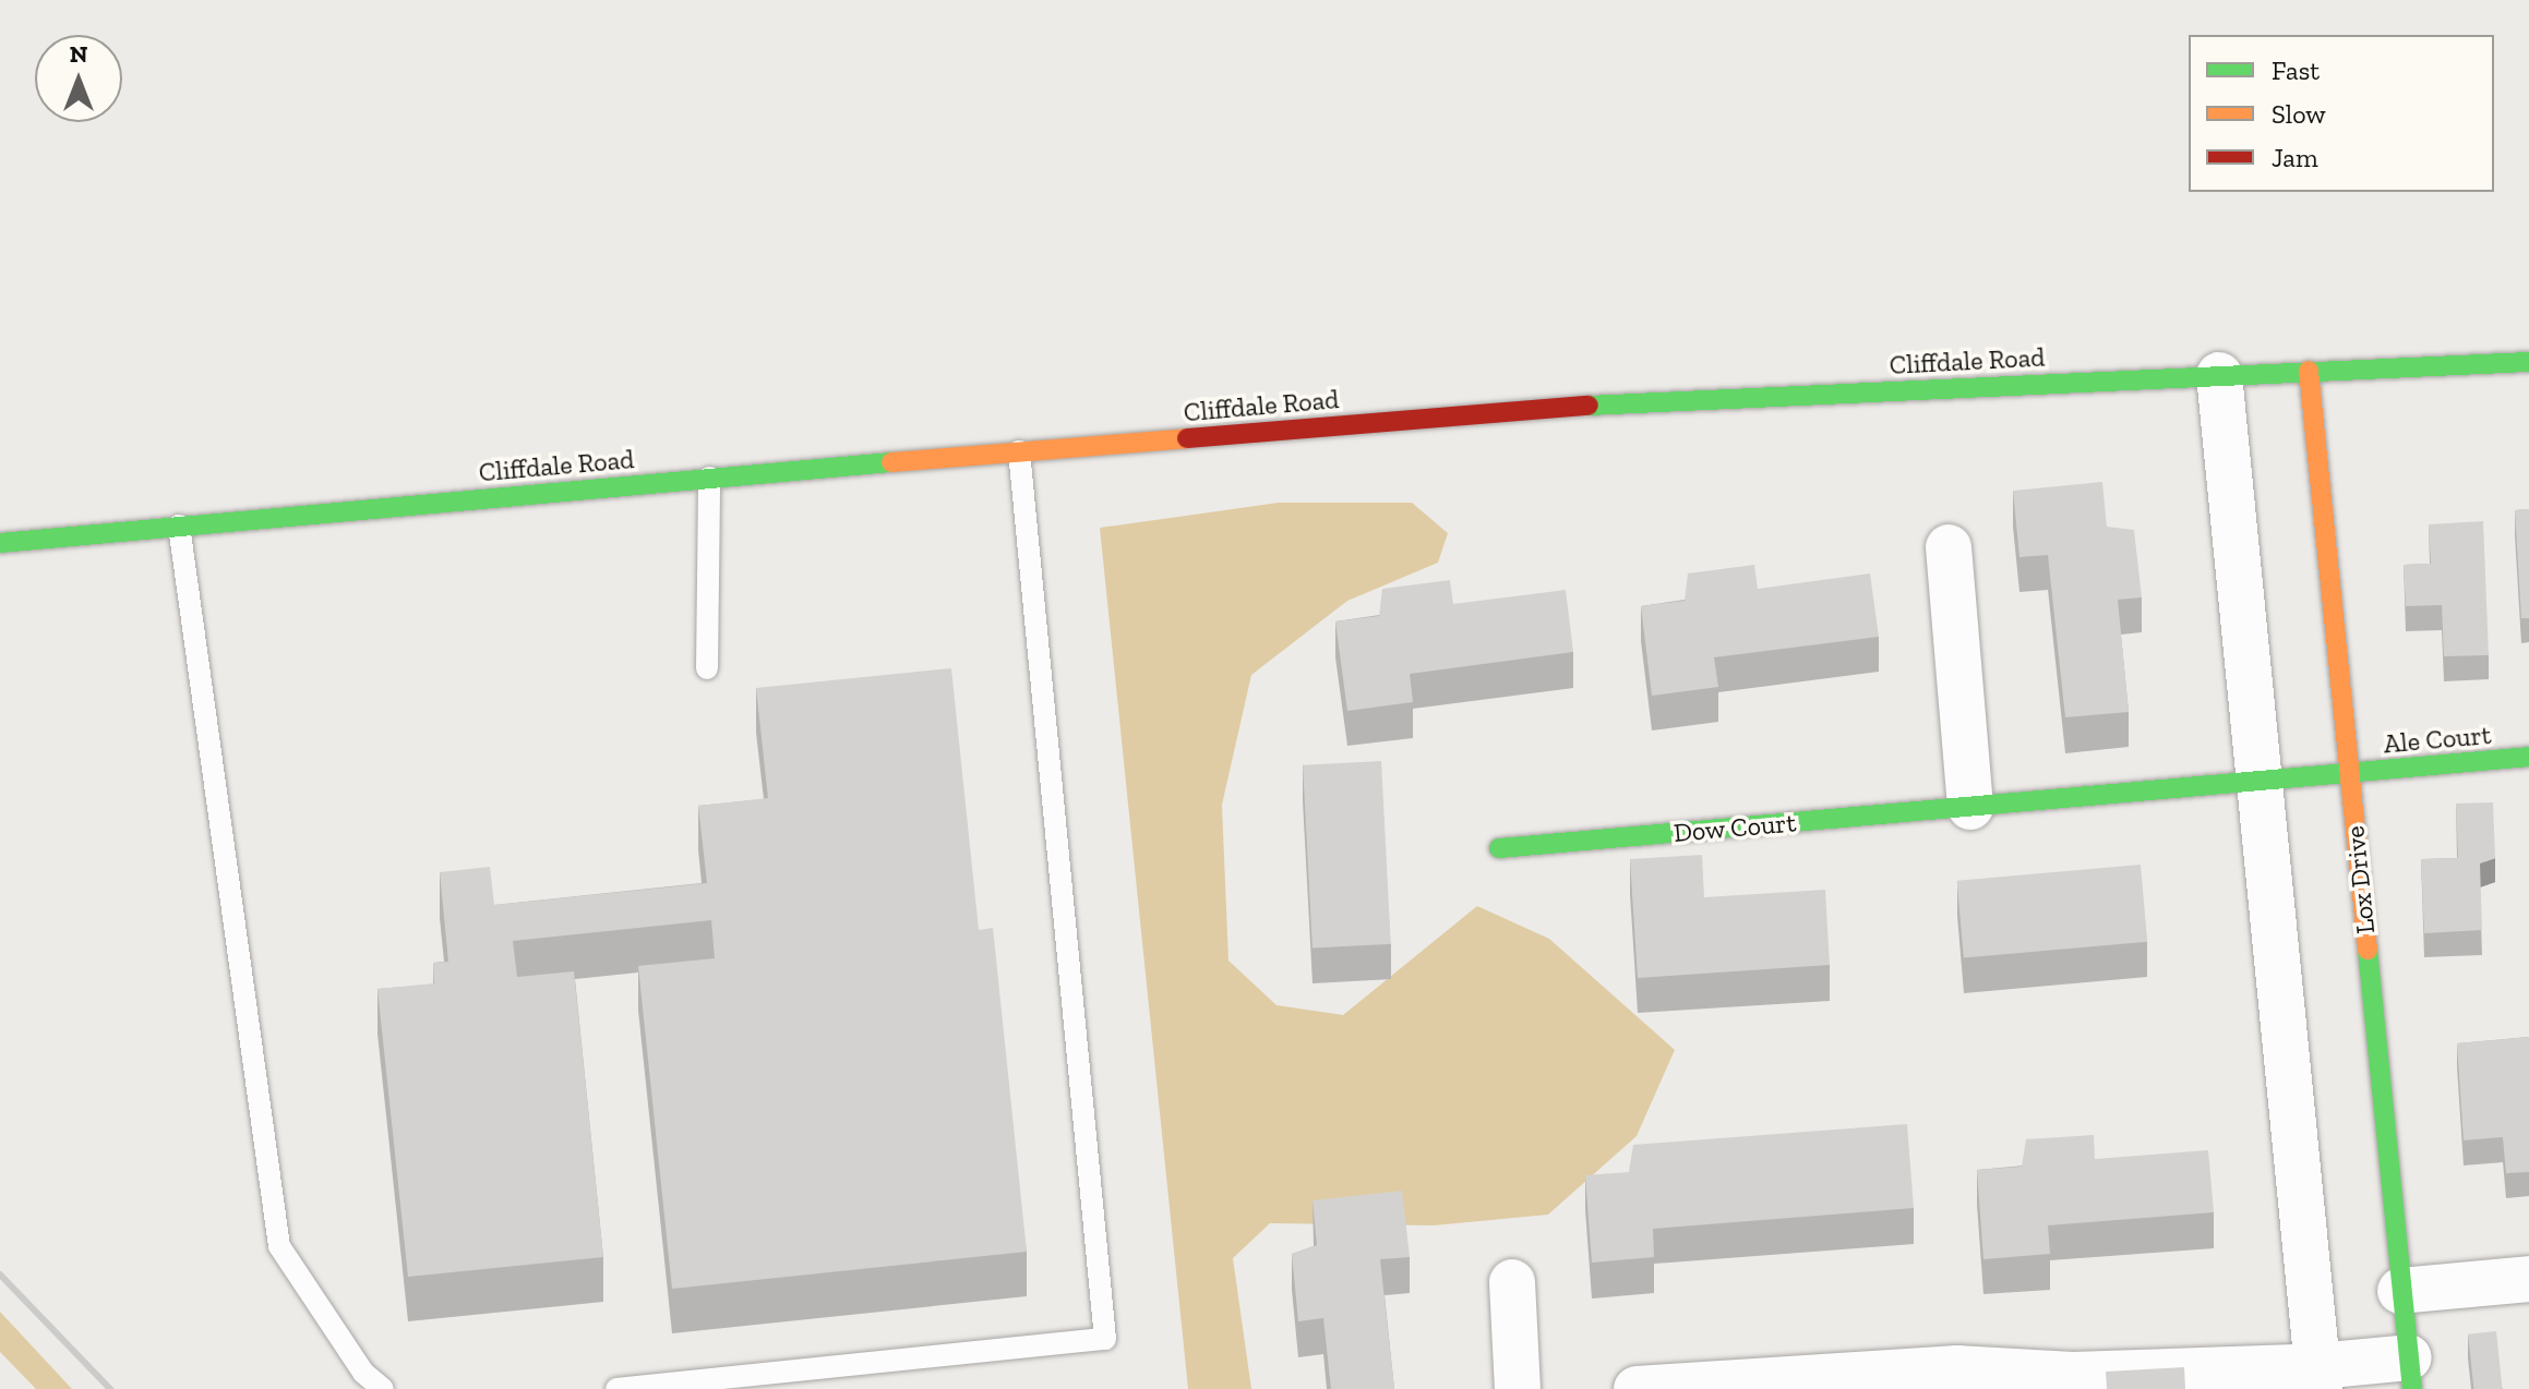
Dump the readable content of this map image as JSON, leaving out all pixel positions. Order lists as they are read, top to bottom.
{
  "streets": {
    "main road": [
      "Cliffdale Road",
      "Ale Court",
      "Dow Court",
      "Lox Drive"
    ]
  },
  "crossings": [
    ["Cliffdale Road", "Lox Drive"],
    ["Ale Court", "Dow Court"],
    ["Ale Court", "Lox Drive"]
  ],
  "legend": ["Fast", "Slow", "Jam"],
  "north": "top"
}
